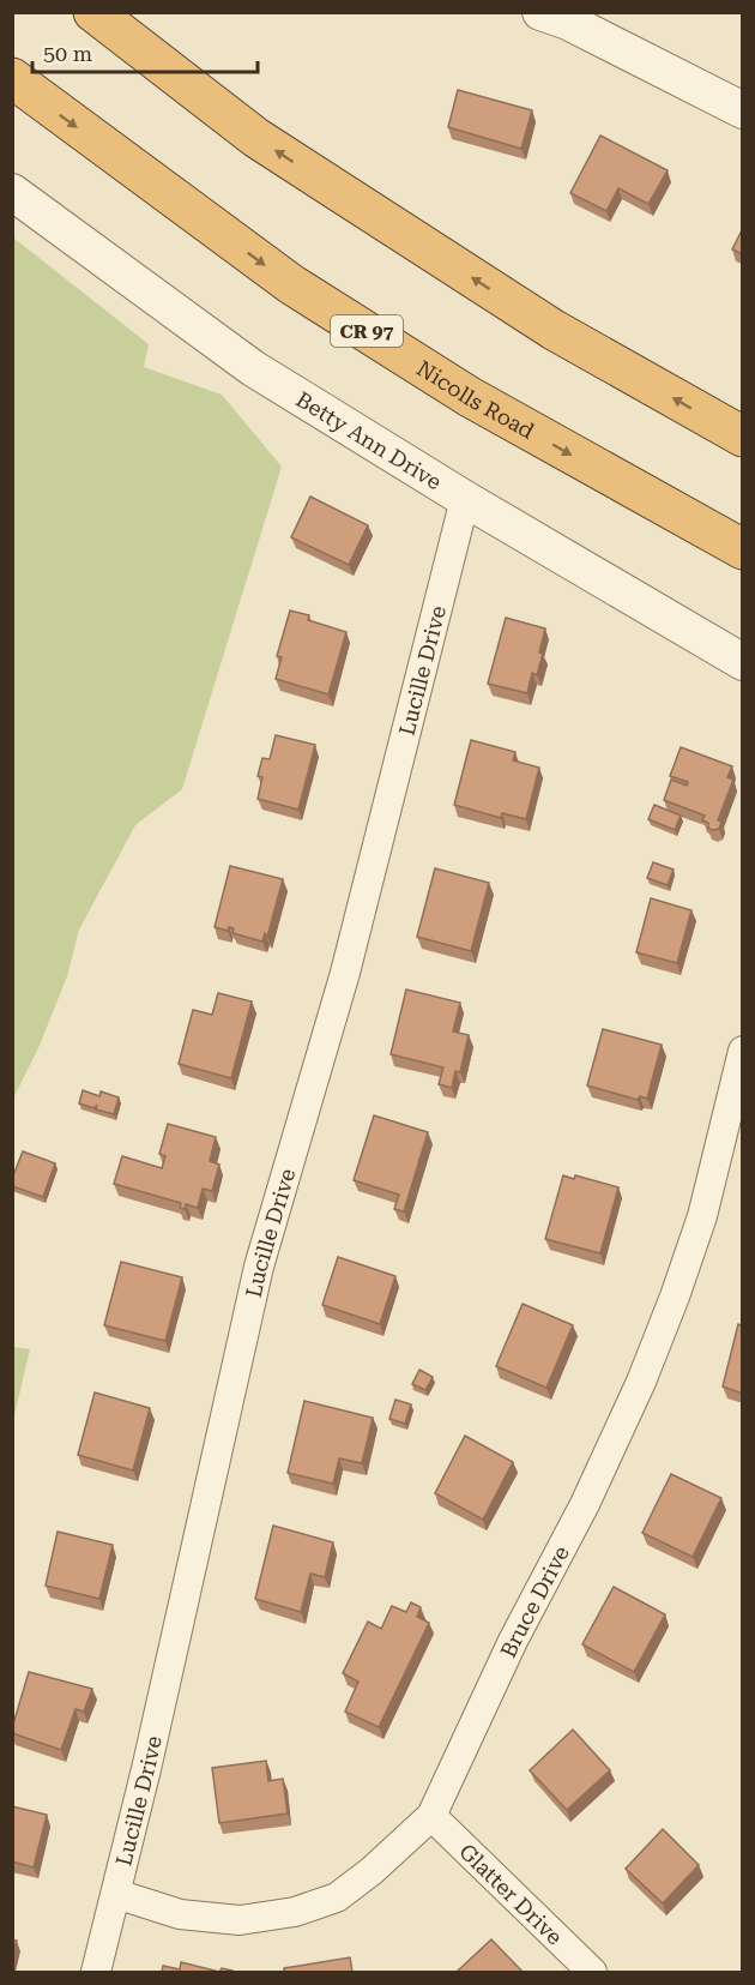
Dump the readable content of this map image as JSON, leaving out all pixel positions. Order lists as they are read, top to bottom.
{
  "streets": {
    "highway": ["CR 97", "Nicolls Road"],
    "street": [
      "Betty Ann Drive",
      "Lucille Drive",
      "Bruce Drive",
      "Glatter Drive"
    ]
  },
  "crossings": [
    ["Betty Ann Drive", "Lucille Drive"],
    ["Lucille Drive", "Bruce Drive"],
    ["Bruce Drive", "Glatter Drive"]
  ],
  "scale_bar": "50 m"
}
